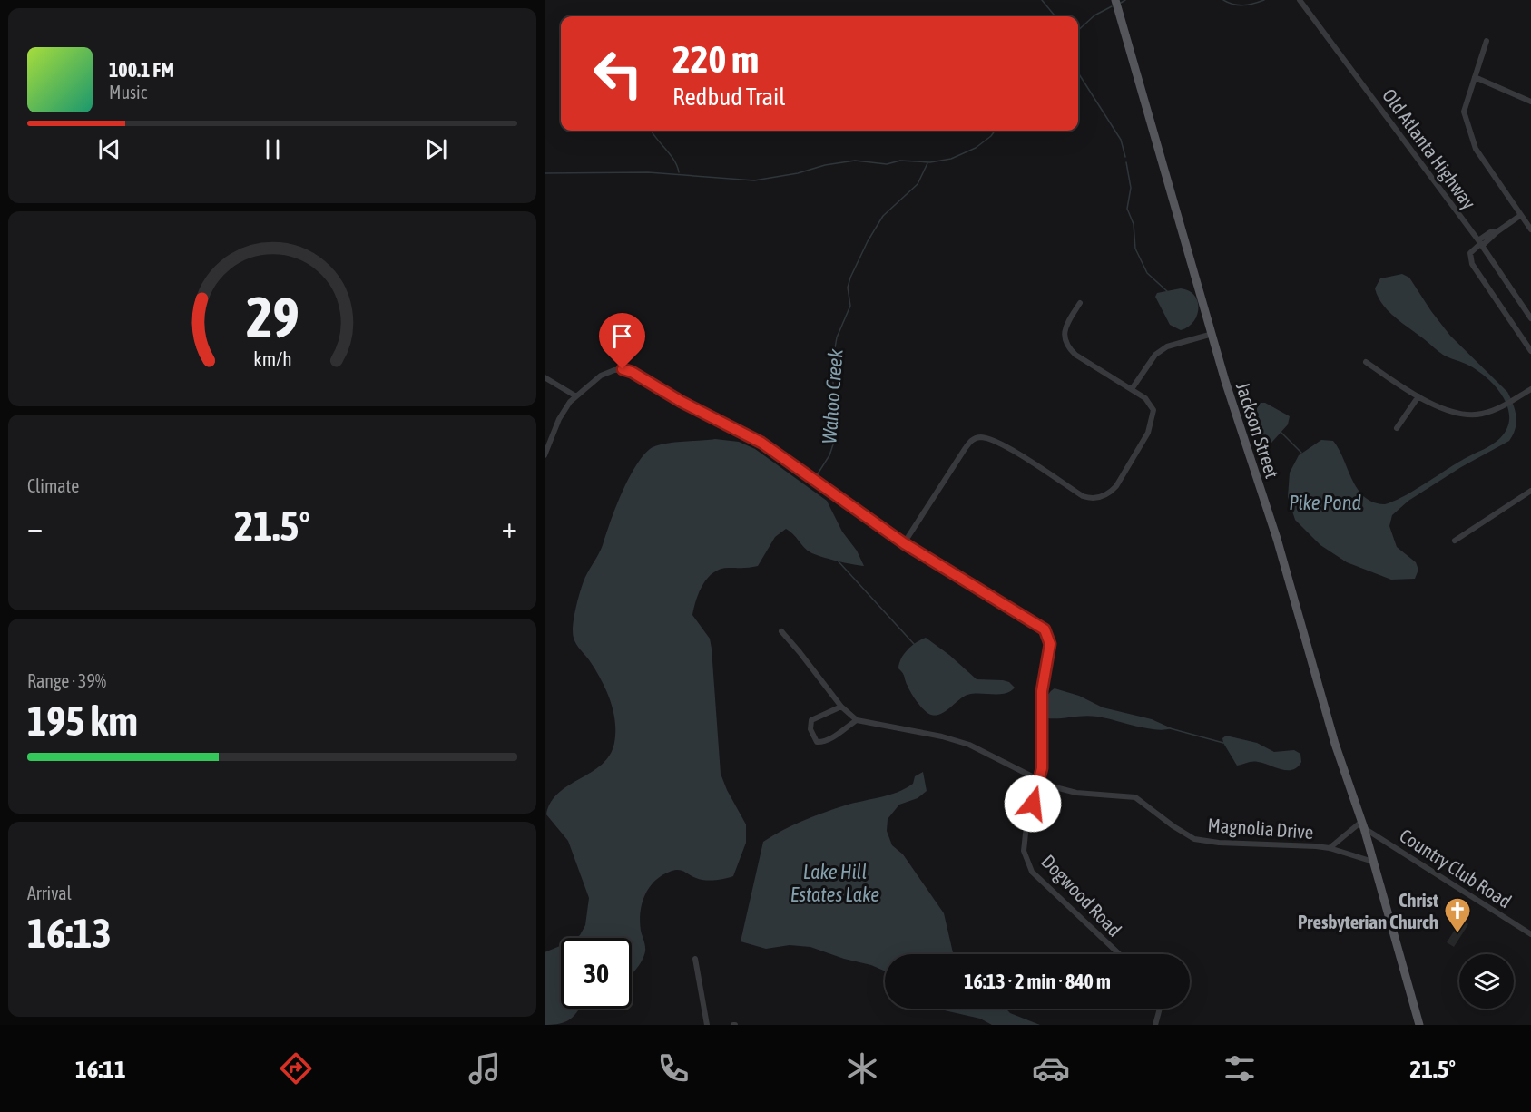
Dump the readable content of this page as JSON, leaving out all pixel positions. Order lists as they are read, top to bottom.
{
  "streets": {
    "main road": ["Jackson Street"],
    "street": [
      "Old Atlanta Highway",
      "Magnolia Drive",
      "Country Club Road",
      "Dogwood Road"
    ]
  },
  "crossings": [
    ["Jackson Street", "Magnolia Drive"],
    ["Jackson Street", "Country Club Road"],
    ["Magnolia Drive", "Country Club Road"],
    ["Magnolia Drive", "Dogwood Road"]
  ],
  "water": ["Wahoo Creek", "Pike Pond", "Lake Hill Estates Lake"],
  "places": {
    "church": ["Christ Presbyterian Church"]
  },
  "page": {
    "turn": ["220 m", "Redbud Trail"],
    "song": ["100.1 FM", "Music"],
    "tile": [
      "Climate",
      ["Range · 39%", "195 km"],
      ["Arrival", "16:13"]
    ],
    "heat": ["−", "21.5°", "+"],
    "limit": "30",
    "trip": "16:13 · 2 min · 840 m",
    "tabs": ["16:11", "21.5°"],
    "gauge": ["29", "km/h"]
  }
}
